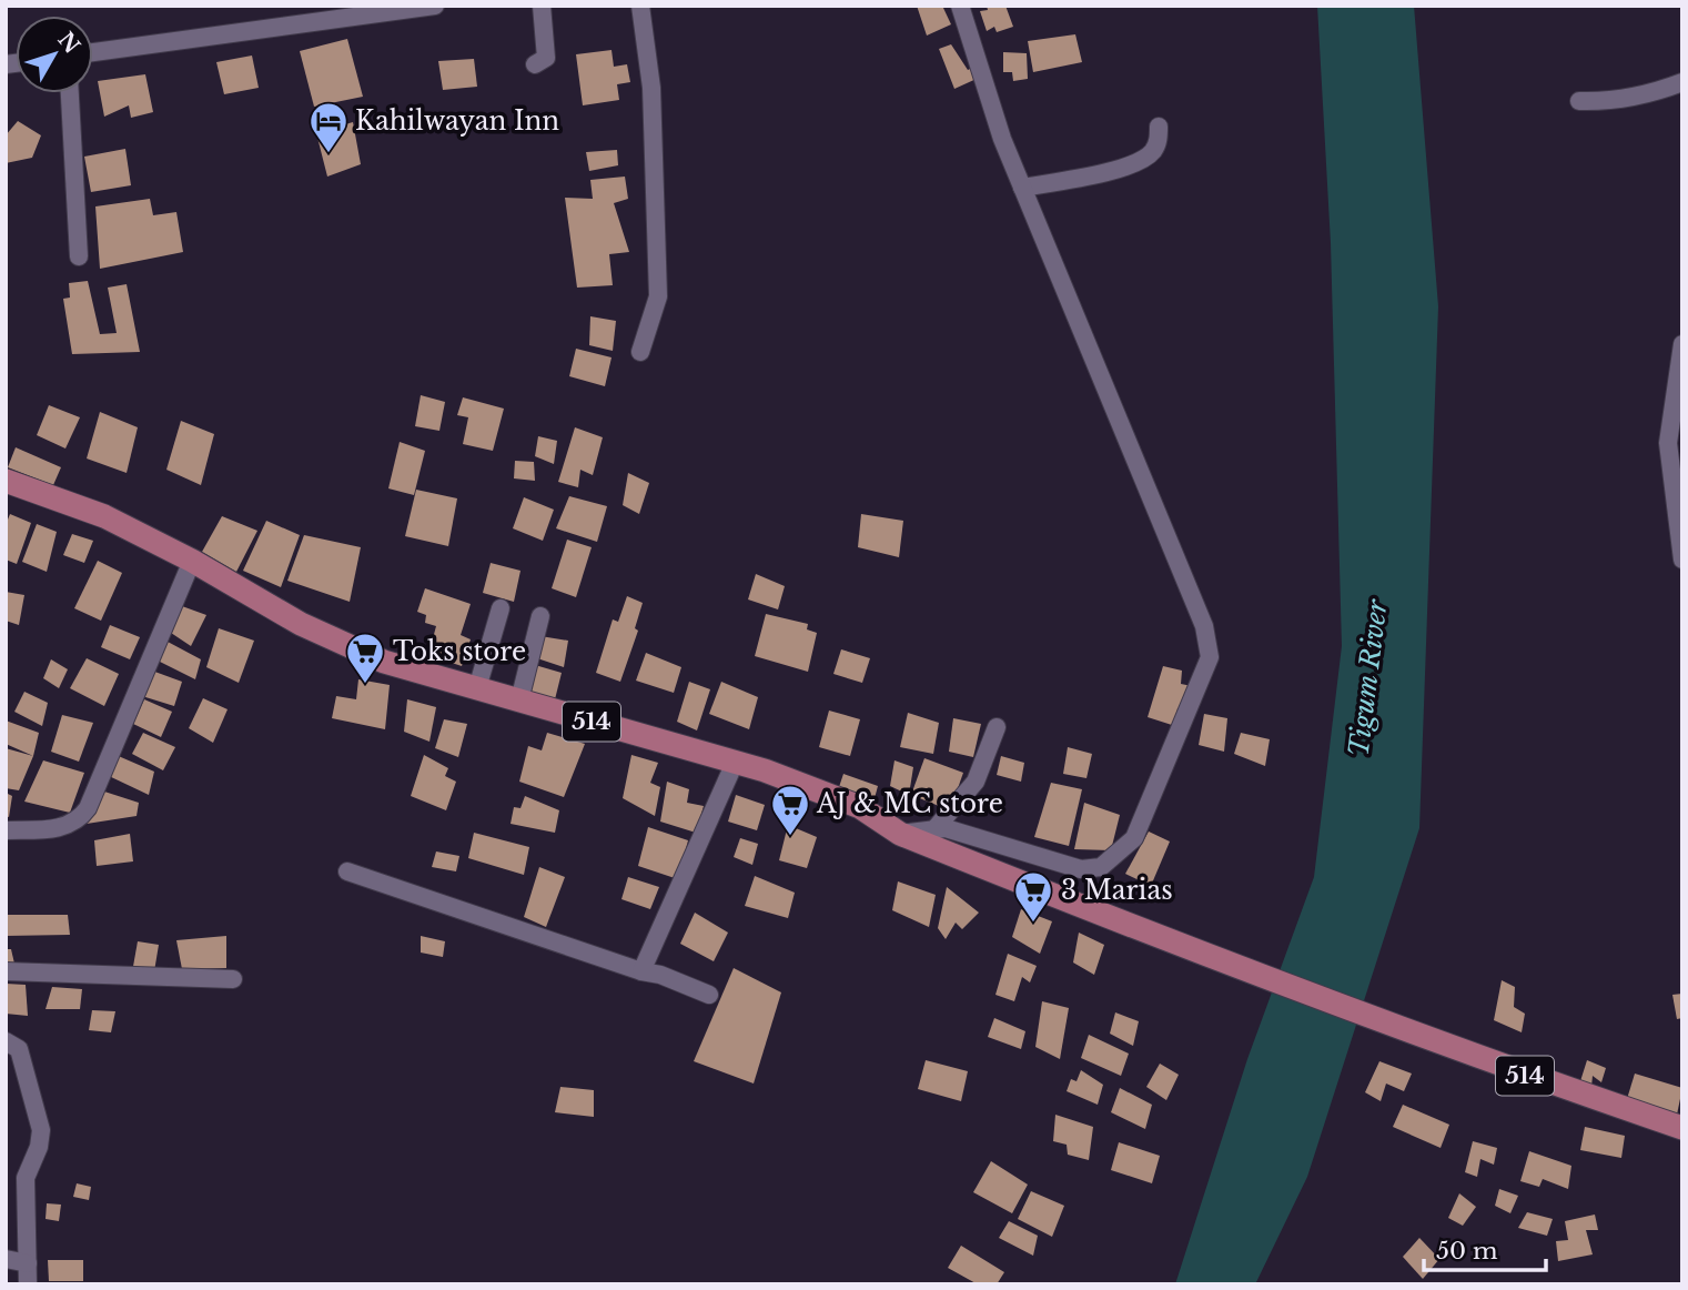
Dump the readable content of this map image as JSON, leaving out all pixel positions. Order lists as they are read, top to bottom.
{
  "streets": {
    "main road": ["514"]
  },
  "water": ["Tigum River"],
  "places": {
    "hotel": ["Kahilwayan Inn"],
    "supermarket": ["Toks store", "AJ & MC store", "3 Marias"]
  },
  "scale_bar": "50 m",
  "north": "top right"
}
